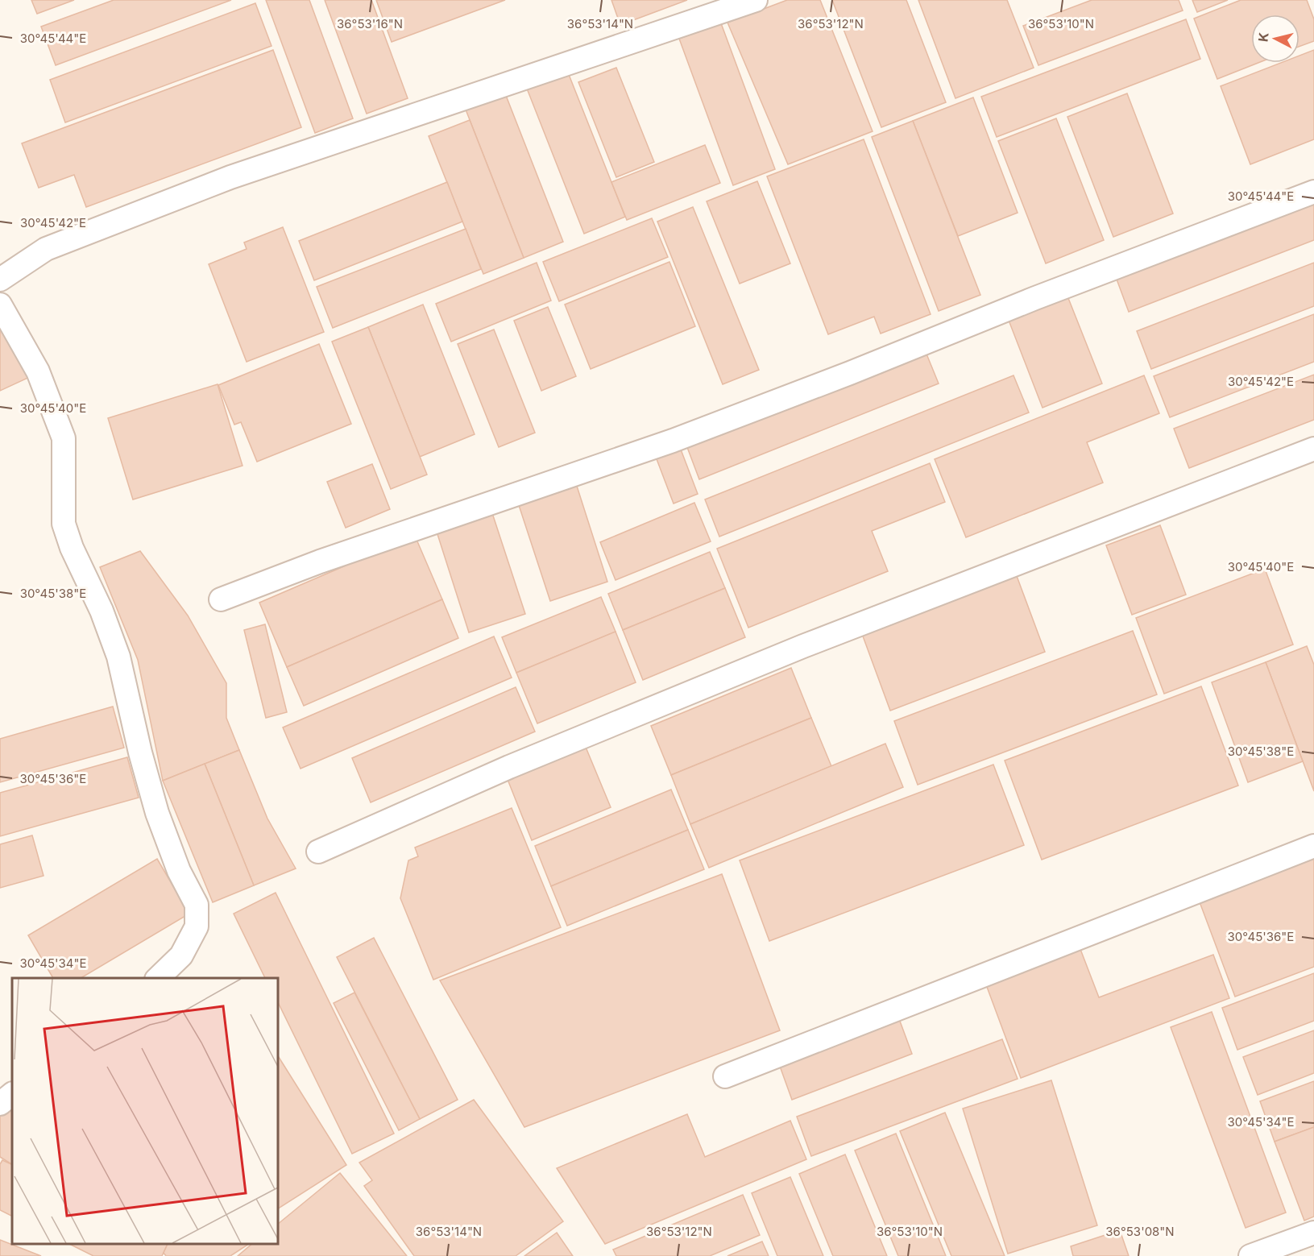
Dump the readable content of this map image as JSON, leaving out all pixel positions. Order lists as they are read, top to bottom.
{
  "north": "left",
  "coordinates": [
    "36°53'16\"N",
    "36°53'14\"N",
    "36°53'12\"N",
    "36°53'10\"N",
    "30°45'44\"E",
    "30°45'42\"E",
    "30°45'40\"E",
    "30°45'38\"E",
    "30°45'36\"E",
    "30°45'34\"E",
    "36°53'08\"N"
  ]
}
